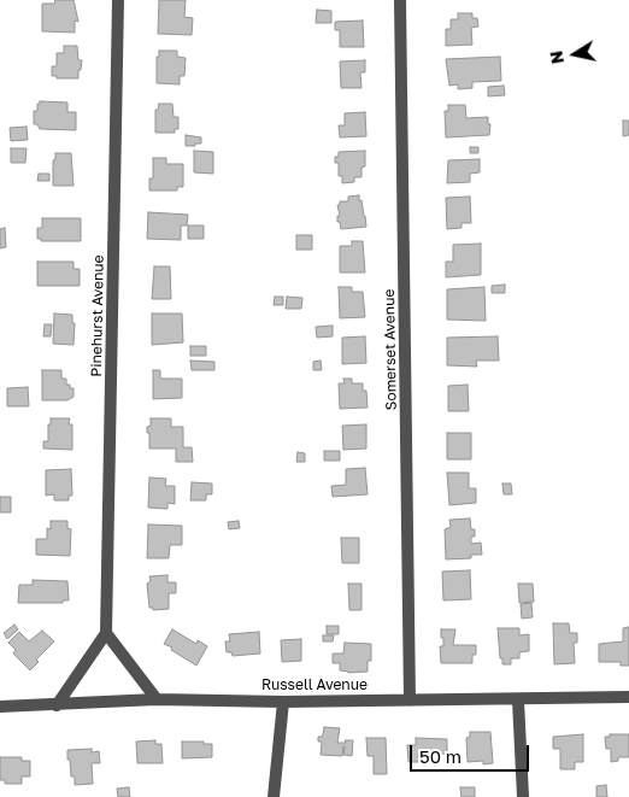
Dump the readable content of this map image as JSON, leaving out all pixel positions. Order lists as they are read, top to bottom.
{
  "streets": {
    "street": ["Pinehurst Avenue", "Somerset Avenue", "Russell Avenue"]
  },
  "crossings": [
    ["Somerset Avenue", "Russell Avenue"]
  ],
  "scale_bar": "50 m",
  "north": "left"
}
